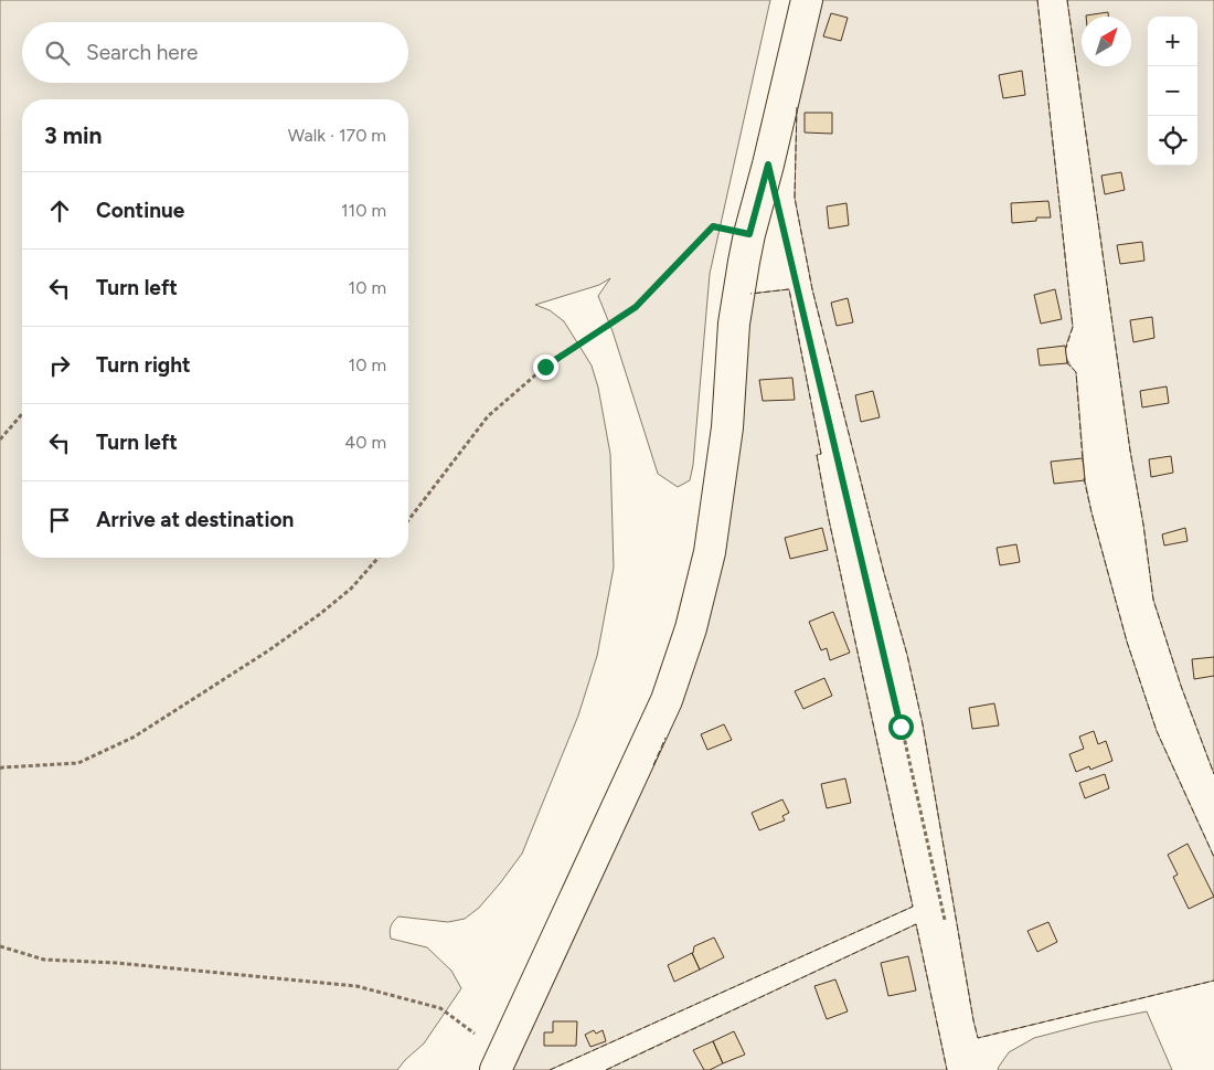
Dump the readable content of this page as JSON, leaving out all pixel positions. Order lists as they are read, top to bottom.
{
  "north": "top right",
  "page": {
    "map_buttons": ["+", "−"],
    "search": "Search here",
    "heading": ["3 min", "Walk · 170 m"],
    "list": [
      ["Continue", "110 m"],
      ["Turn left", "10 m"],
      ["Turn right", "10 m"],
      ["Turn left", "40 m"],
      "Arrive at destination"
    ]
  }
}
